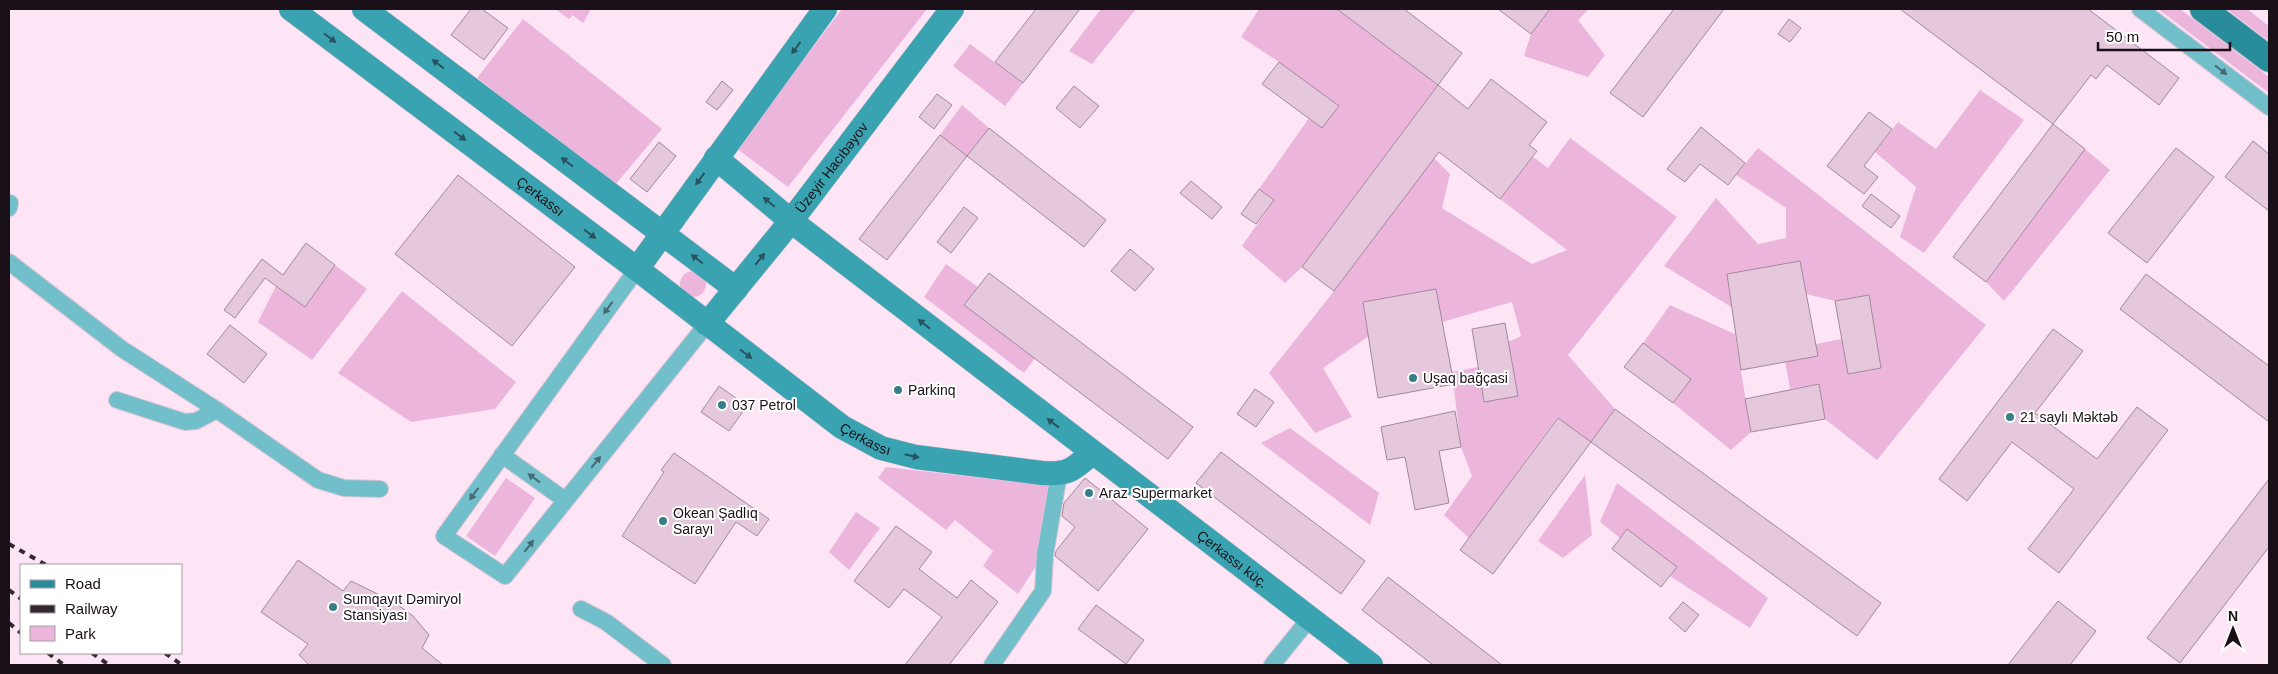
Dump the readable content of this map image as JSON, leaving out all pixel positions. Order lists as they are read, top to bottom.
{
  "streets": {
    "street": ["Üzeyir Hacıbəyov", "Çerkassı", "Çerkassı küç."]
  },
  "crossings": [
    ["Üzeyir Hacıbəyov", "Çerkassı"]
  ],
  "places": [
    "Uşaq bağçasi",
    "Parkinq",
    "037 Petrol",
    "21 saylı Məktəb",
    "Araz Supermarket",
    "Okean Şadlıq Sarayı",
    "Sumqayıt Dəmiryol Stansiyası"
  ],
  "legend": ["Road", "Railway", "Park"],
  "scale_bar": "50 m",
  "north": "top"
}
